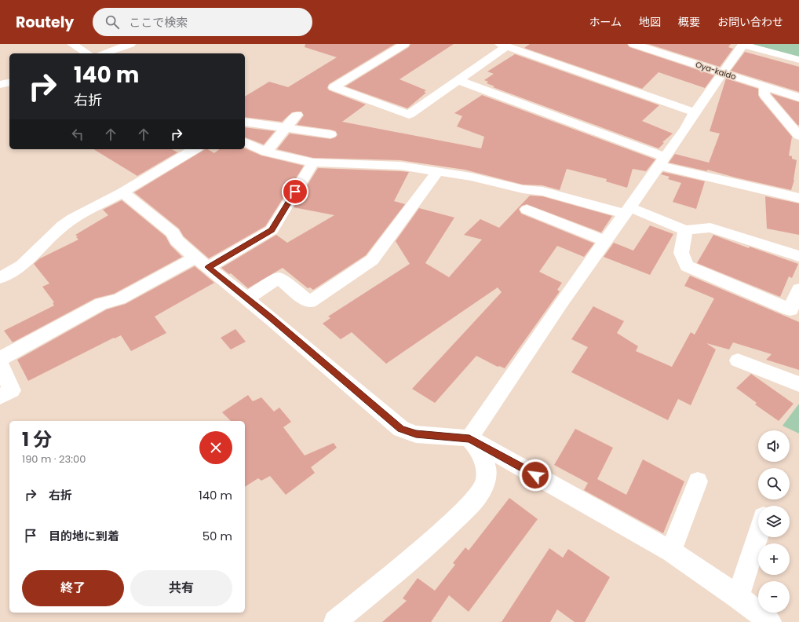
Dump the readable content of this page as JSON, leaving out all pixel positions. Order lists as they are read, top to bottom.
{
  "streets": {
    "street": ["Oya-kaido"]
  },
  "page": {
    "header": "Routely",
    "search": "ここで検索",
    "nav": [
      "ホーム",
      "地図",
      "概要",
      "お問い合わせ"
    ],
    "turn": ["140 m", "右折"],
    "heading": ["1 分", "190 m · 23:00"],
    "map_buttons": ["+", "−"],
    "list": [
      {
        "name": "右折",
        "value": "140 m"
      },
      {
        "name": "目的地に到着",
        "value": "50 m"
      }
    ],
    "buttons": ["終了", "共有"]
  }
}
